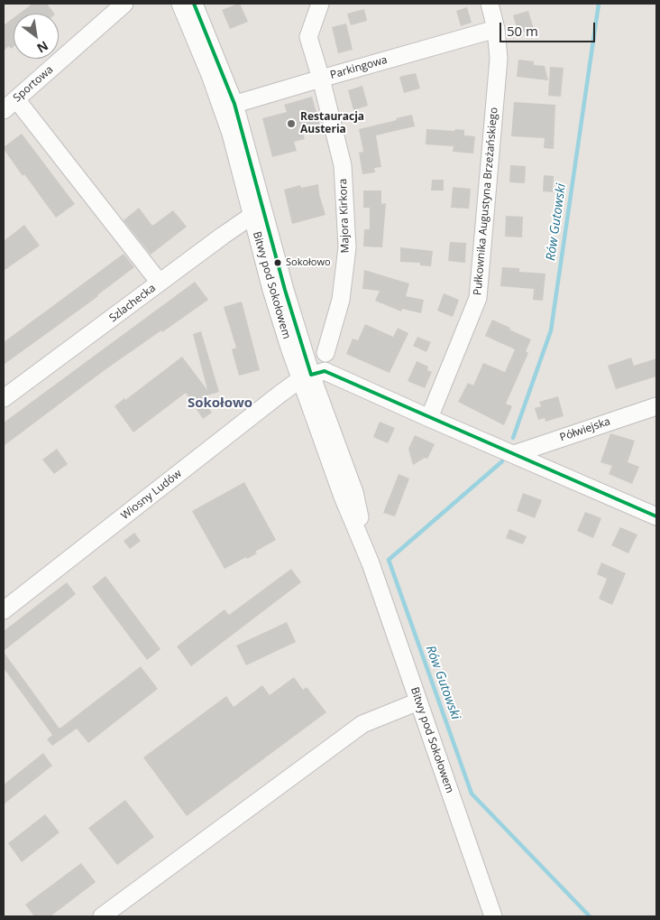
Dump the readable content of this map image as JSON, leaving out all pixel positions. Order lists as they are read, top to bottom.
{
  "streets": {
    "street": [
      "Parkingowa",
      "Sportowa",
      "Pułkownika Augustyna Brzeżańskiego",
      "Majora Kirkora",
      "Bitwy pod Sokołowem",
      "Szlachecka",
      "Półwiejska",
      "Wiosny Ludów"
    ]
  },
  "crossings": [
    ["Parkingowa", "Pułkownika Augustyna Brzeżańskiego"],
    ["Parkingowa", "Majora Kirkora"],
    ["Parkingowa", "Bitwy pod Sokołowem"],
    ["Bitwy pod Sokołowem", "Szlachecka"],
    ["Bitwy pod Sokołowem", "Wiosny Ludów"]
  ],
  "districts": ["Sokołowo"],
  "water": ["Rów Gutowski"],
  "places": ["Restauracja Austeria", "Sokołowo"],
  "scale_bar": "50 m",
  "north": "bottom right"
}
